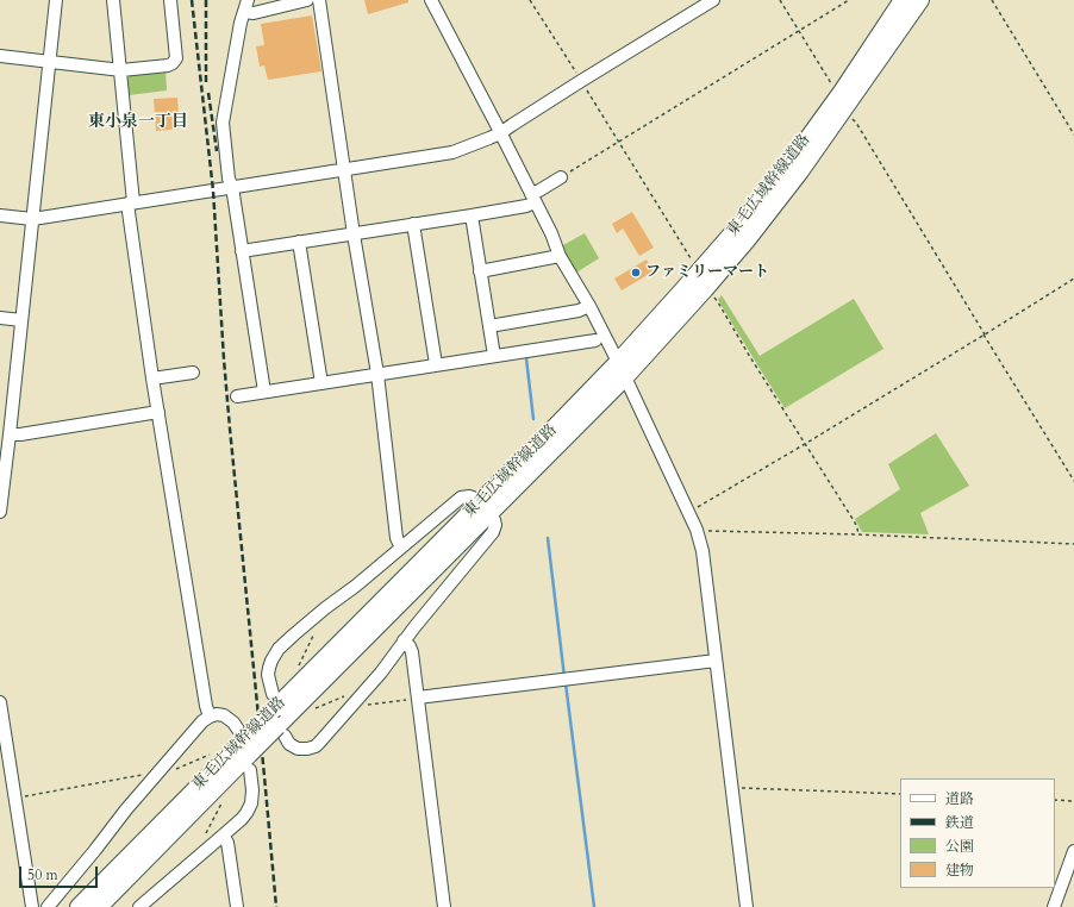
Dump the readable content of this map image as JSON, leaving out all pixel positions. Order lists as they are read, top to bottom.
{
  "streets": {
    "highway": ["東毛広域幹線道路"]
  },
  "districts": ["東小泉一丁目"],
  "places": ["ファミリーマート"],
  "legend": [
    "道路",
    "鉄道",
    "公園",
    "建物"
  ],
  "scale_bar": "50 m"
}
